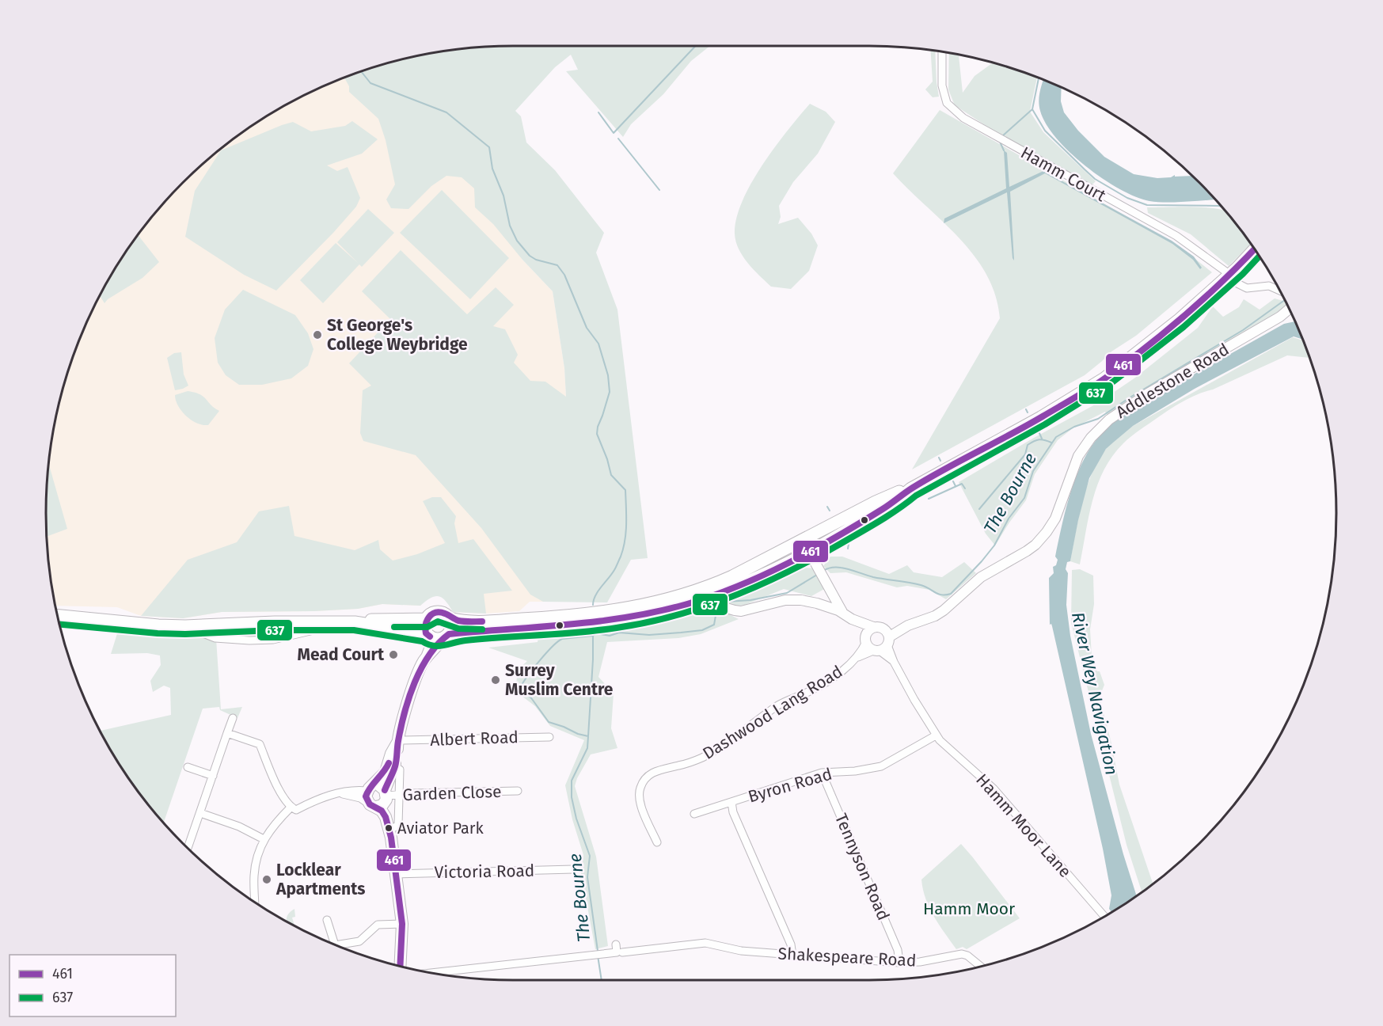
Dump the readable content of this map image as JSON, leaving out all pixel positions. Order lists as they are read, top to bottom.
{
  "streets": {
    "street": [
      "Hamm Court",
      "Addlestone Road",
      "Dashwood Lang Road",
      "Albert Road",
      "Byron Road",
      "Garden Close",
      "Hamm Moor Lane",
      "Tennyson Road",
      "Victoria Road",
      "Shakespeare Road"
    ]
  },
  "crossings": [
    ["Addlestone Road", "Dashwood Lang Road"],
    ["Addlestone Road", "Hamm Moor Lane"],
    ["Dashwood Lang Road", "Hamm Moor Lane"],
    ["Byron Road", "Hamm Moor Lane"],
    ["Byron Road", "Tennyson Road"],
    ["Tennyson Road", "Shakespeare Road"]
  ],
  "water": ["The Bourne", "River Wey Navigation"],
  "parks": ["Hamm Moor"],
  "places": [
    "St George's College Weybridge",
    "Mead Court",
    "Surrey Muslim Centre",
    "Aviator Park",
    "Locklear Apartments"
  ],
  "lines": ["transit line 461", "transit line 637"],
  "legend": ["461", "637"]
}
